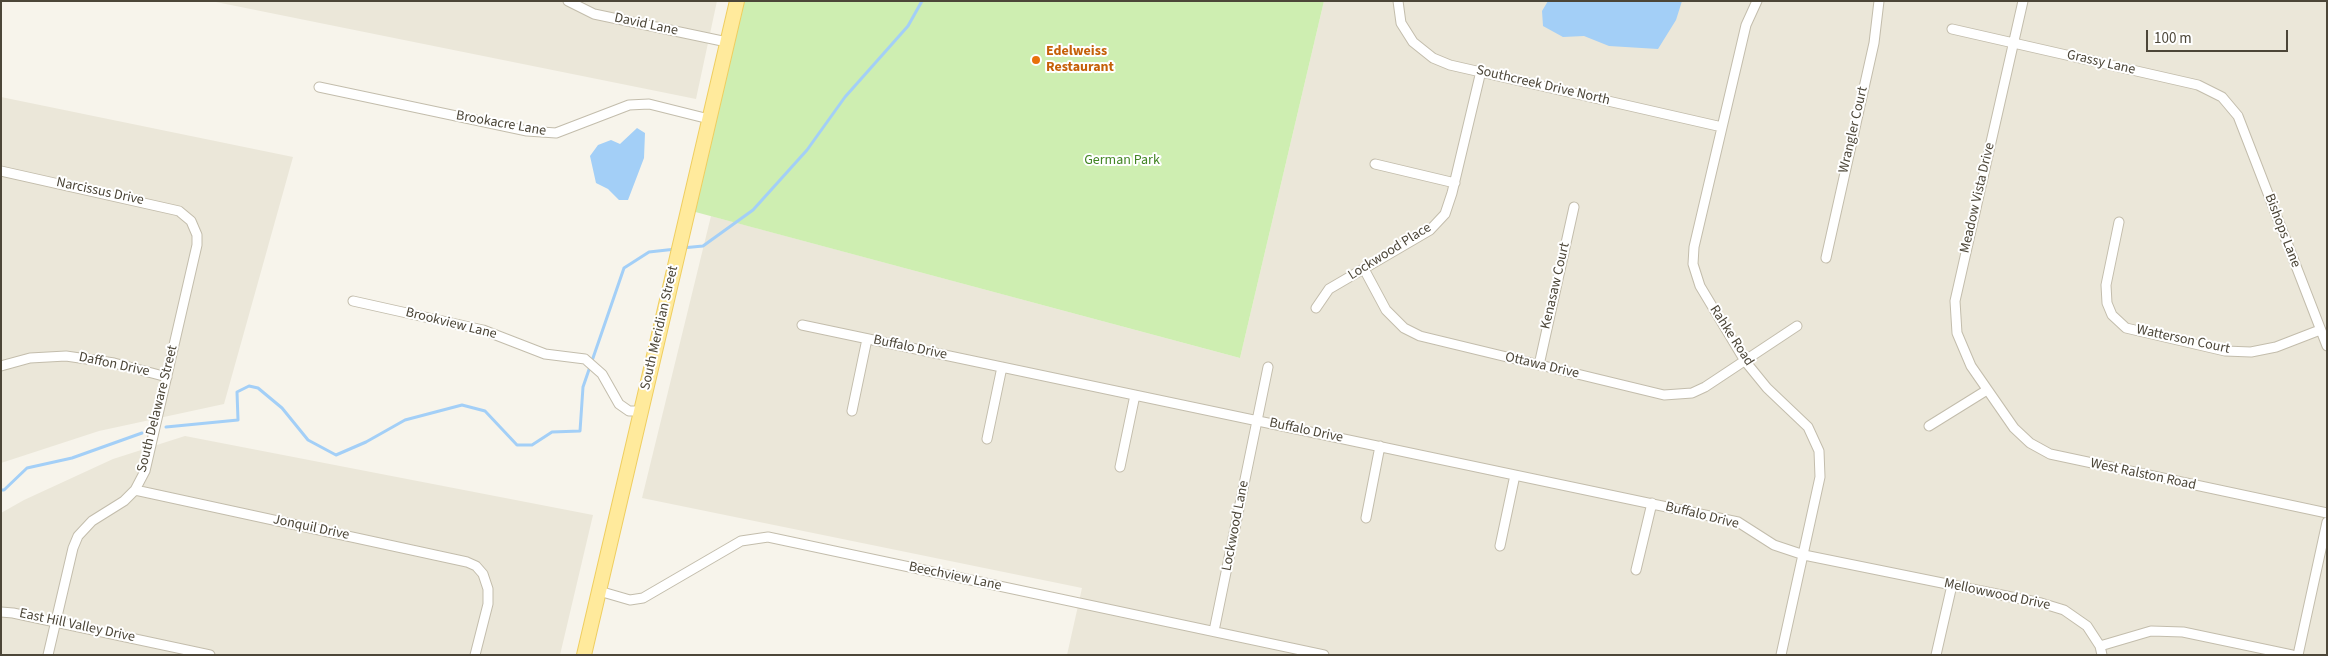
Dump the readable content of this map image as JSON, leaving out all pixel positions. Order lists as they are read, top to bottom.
{
  "streets": {
    "main road": ["South Meridian Street"],
    "street": [
      "David Lane",
      "Grassy Lane",
      "Southcreek Drive North",
      "Brookacre Lane",
      "Wrangler Court",
      "Narcissus Drive",
      "Meadow Vista Drive",
      "Bishops Lane",
      "Lockwood Place",
      "Kenasaw Court",
      "Brookview Lane",
      "Rahke Road",
      "Watterson Court",
      "Buffalo Drive",
      "Daffon Drive",
      "Ottawa Drive",
      "South Delaware Street",
      "West Ralston Road",
      "Lockwood Lane",
      "Jonquil Drive",
      "Beechview Lane",
      "Mellowwood Drive",
      "East Hill Valley Drive"
    ]
  },
  "crossings": [
    ["David Lane", "South Meridian Street"],
    ["Grassy Lane", "Meadow Vista Drive"],
    ["Grassy Lane", "Bishops Lane"],
    ["Southcreek Drive North", "Lockwood Place"],
    ["Southcreek Drive North", "Rahke Road"],
    ["Brookacre Lane", "South Meridian Street"],
    ["Narcissus Drive", "South Delaware Street"],
    ["Meadow Vista Drive", "West Ralston Road"],
    ["Bishops Lane", "Watterson Court"],
    ["Lockwood Place", "Ottawa Drive"],
    ["Kenasaw Court", "Ottawa Drive"],
    ["Brookview Lane", "South Meridian Street"],
    ["South Meridian Street", "Beechview Lane"],
    ["Rahke Road", "Buffalo Drive"],
    ["Rahke Road", "Ottawa Drive"],
    ["Rahke Road", "Mellowwood Drive"],
    ["Buffalo Drive", "Lockwood Lane"],
    ["Buffalo Drive", "Mellowwood Drive"],
    ["Daffon Drive", "South Delaware Street"],
    ["South Delaware Street", "Jonquil Drive"],
    ["South Delaware Street", "East Hill Valley Drive"],
    ["Lockwood Lane", "Beechview Lane"]
  ],
  "parks": ["German Park"],
  "places": ["Edelweiss Restaurant"],
  "scale_bar": "100 m"
}
